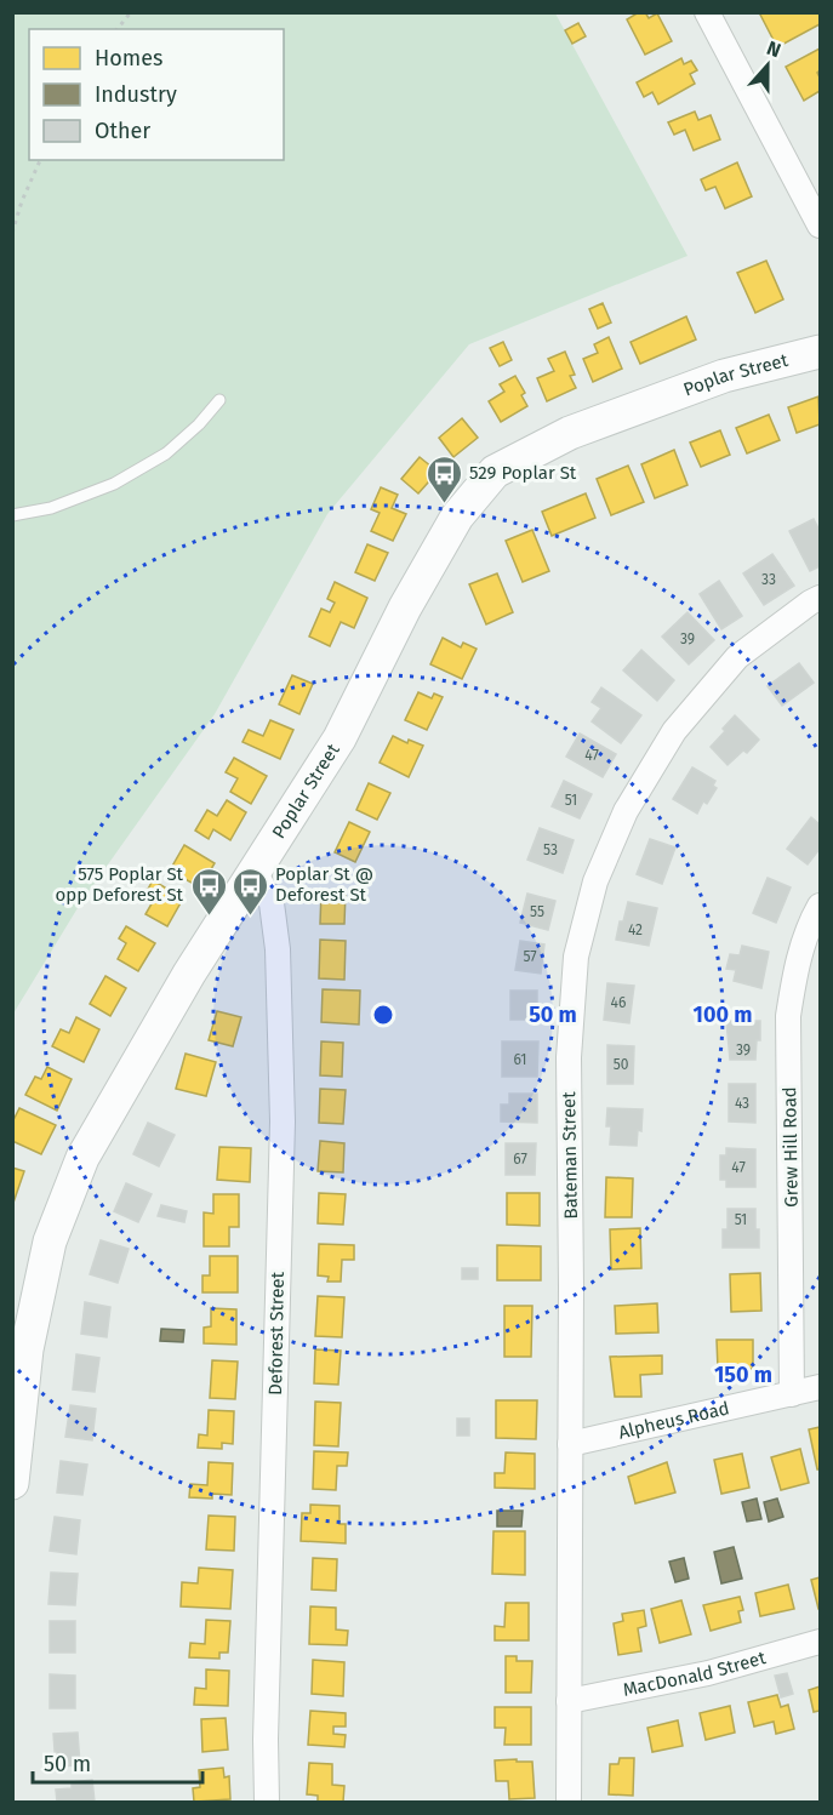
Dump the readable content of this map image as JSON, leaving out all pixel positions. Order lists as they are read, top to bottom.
{
  "streets": {
    "street": [
      "Poplar Street",
      "Grew Hill Road",
      "Bateman Street",
      "Deforest Street",
      "Alpheus Road",
      "MacDonald Street"
    ]
  },
  "crossings": [
    ["Poplar Street", "Deforest Street"],
    ["Grew Hill Road", "Alpheus Road"],
    ["Bateman Street", "Alpheus Road"],
    ["Bateman Street", "MacDonald Street"]
  ],
  "places": {
    "bus stop": ["529 Poplar St", "575 Poplar St opp Deforest St", "Poplar St @ Deforest St"]
  },
  "house_numbers": [
    "33",
    "39",
    "47",
    "51",
    "53",
    "55",
    "42",
    "57",
    "46",
    "39",
    "61",
    "50",
    "43",
    "67",
    "47",
    "51"
  ],
  "legend": ["Homes", "Industry", "Other"],
  "scale_bar": "50 m",
  "north": "top",
  "rings": ["50 m", "100 m", "150 m"]
}
